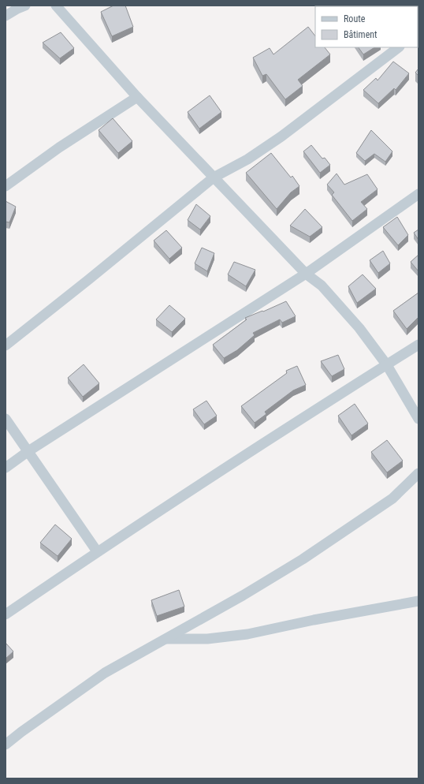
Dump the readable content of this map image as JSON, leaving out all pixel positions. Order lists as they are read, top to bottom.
{
  "legend": ["Route", "Bâtiment"]
}
